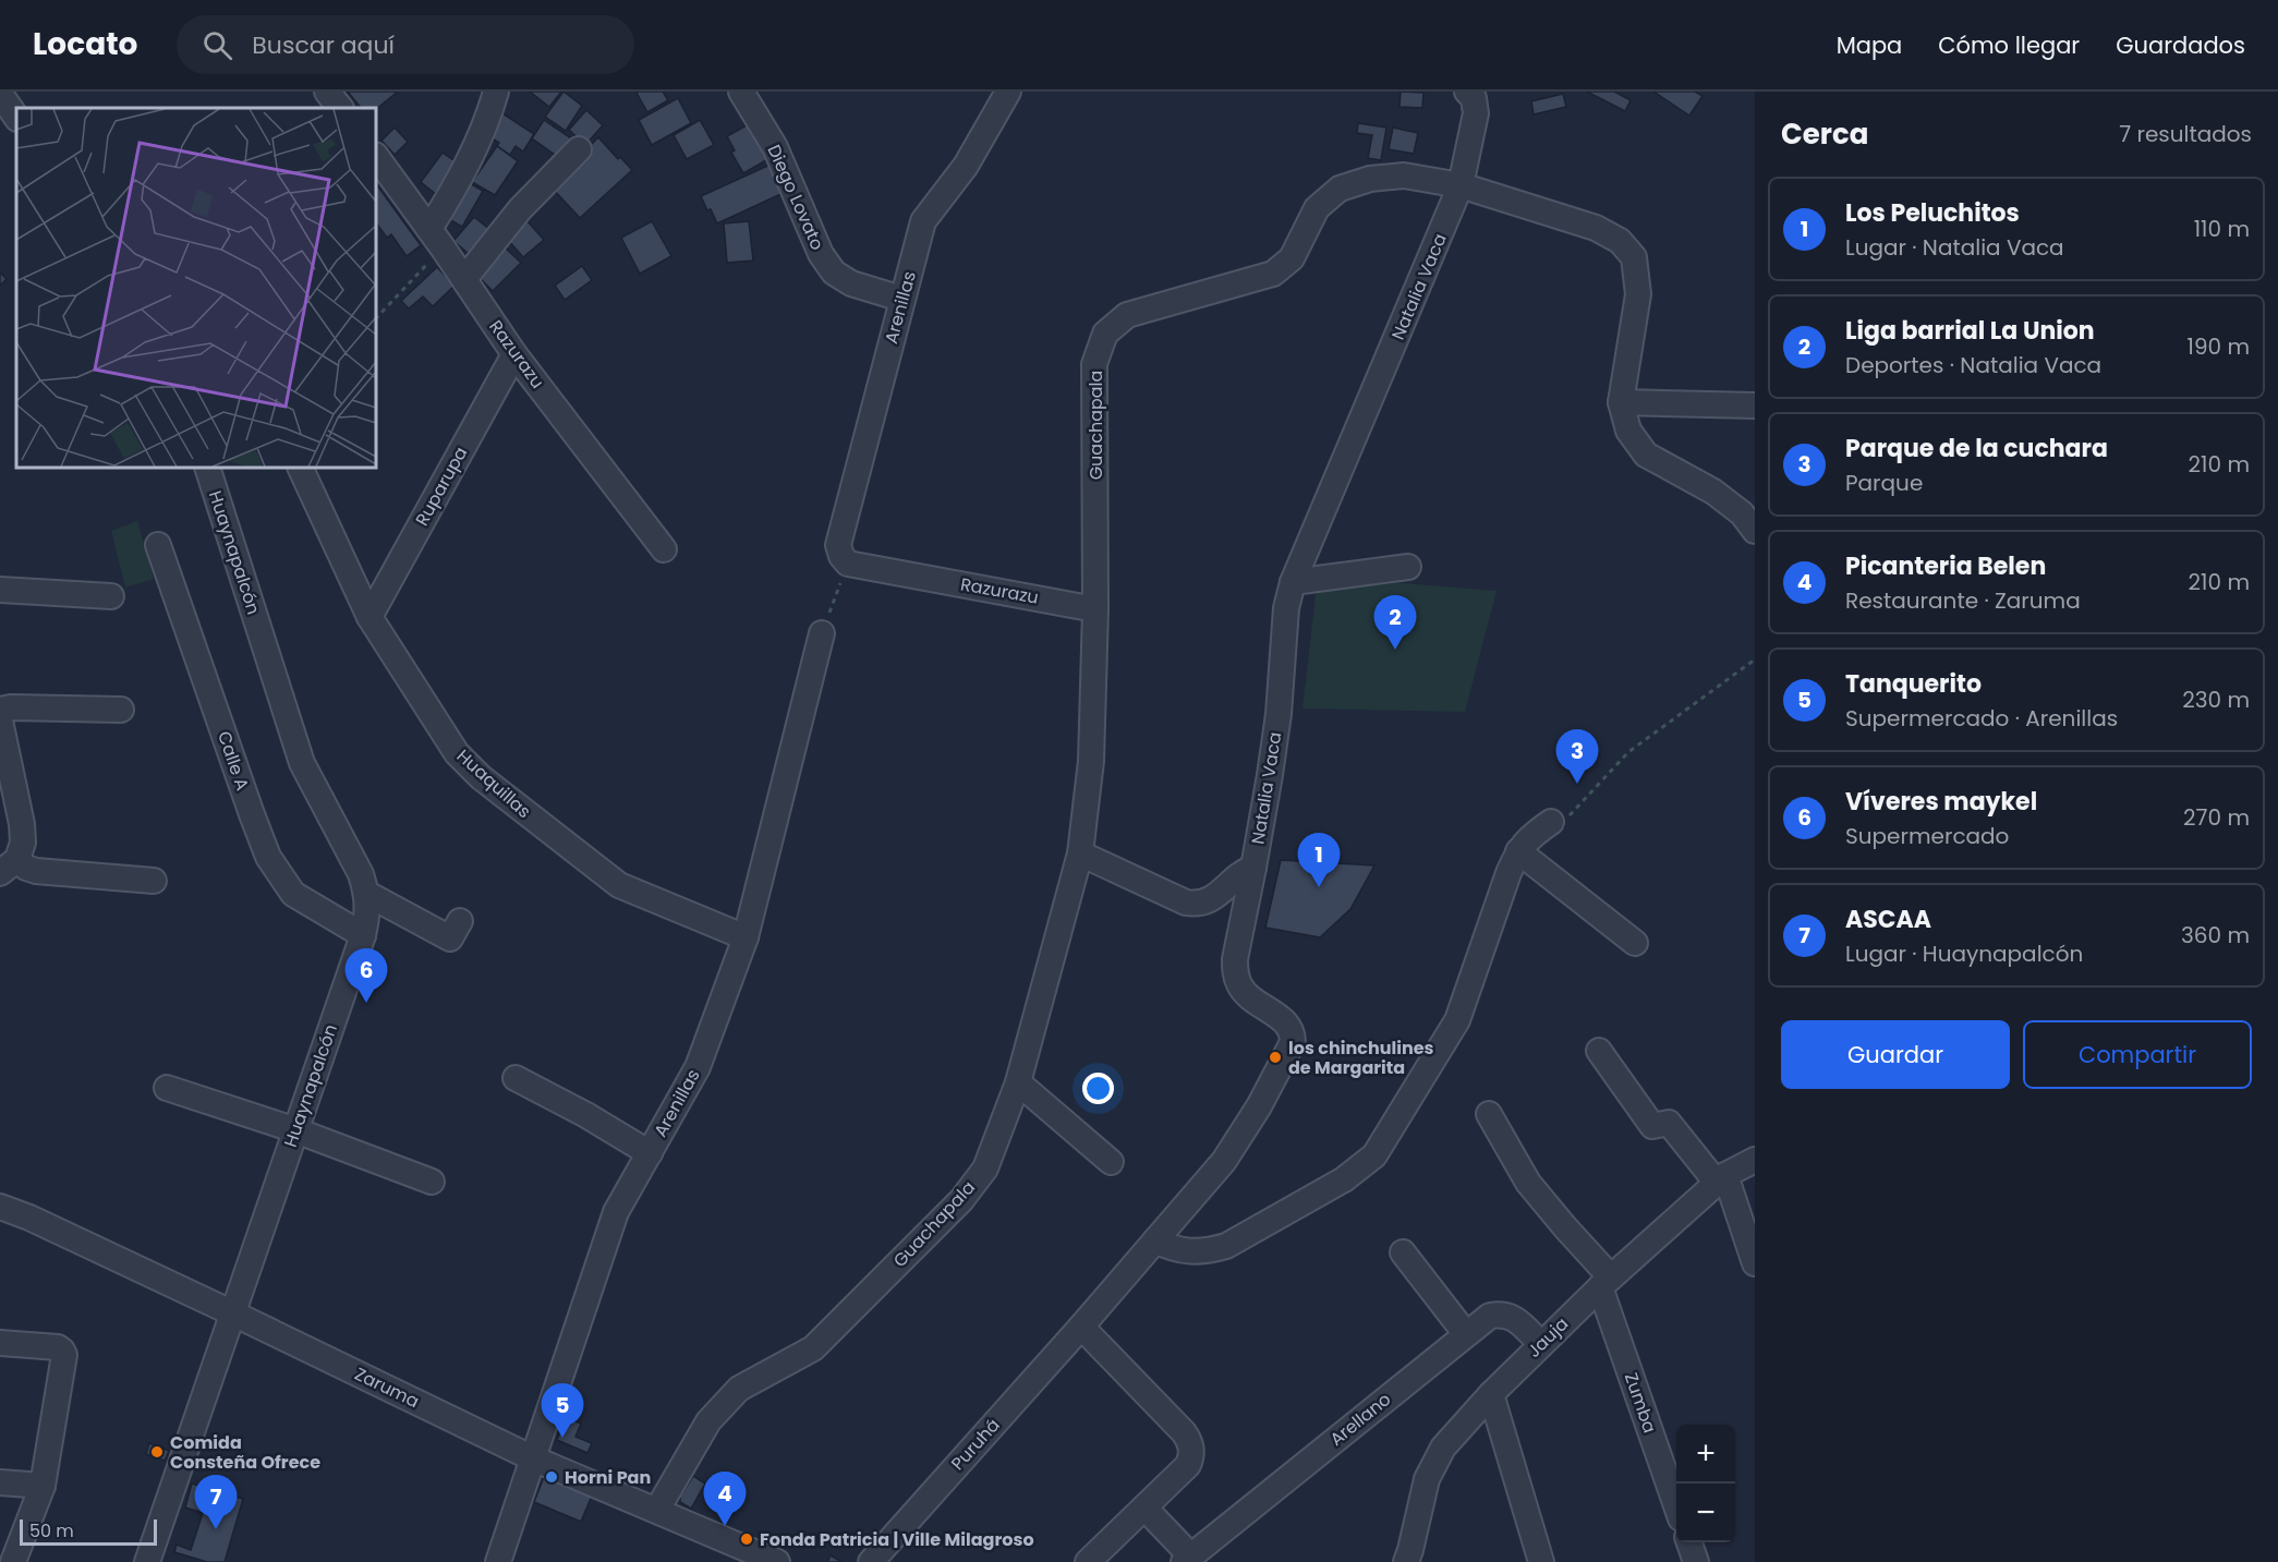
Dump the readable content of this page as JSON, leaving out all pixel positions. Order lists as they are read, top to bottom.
{
  "streets": {
    "street": [
      "Diego Lovato",
      "Natalia Vaca",
      "Arenillas",
      "Razurazu",
      "Guachapala",
      "Ruparupa",
      "Huaynapalcón",
      "Calle A",
      "Huaquillas",
      "Jauja",
      "Zaruma",
      "Zumba",
      "Arellano",
      "Puruhá"
    ]
  },
  "crossings": [
    ["Diego Lovato", "Arenillas"],
    ["Natalia Vaca", "Guachapala"],
    ["Natalia Vaca", "Puruhá"],
    ["Arenillas", "Razurazu"],
    ["Arenillas", "Huaquillas"],
    ["Arenillas", "Zaruma"],
    ["Razurazu", "Guachapala"],
    ["Razurazu", "Ruparupa"],
    ["Guachapala", "Zaruma"],
    ["Ruparupa", "Huaquillas"],
    ["Huaynapalcón", "Calle A"],
    ["Huaynapalcón", "Zaruma"],
    ["Jauja", "Zumba"],
    ["Jauja", "Arellano"]
  ],
  "places": [
    "los chinchulines de Margarita",
    "Comida Consteña Ofrece",
    "Horni Pan",
    "Fonda Patricia | Ville Milagroso"
  ],
  "scale_bar": "50 m",
  "page": {
    "header": "Locato",
    "search": "Buscar aquí",
    "nav": ["Mapa", "Cómo llegar", "Guardados"],
    "heading": ["Cerca", "7 resultados"],
    "list": [
      {
        "mark": "1",
        "name": "Los Peluchitos",
        "note": "Lugar · Natalia Vaca",
        "value": "110 m"
      },
      {
        "mark": "2",
        "name": "Liga barrial La Union",
        "note": "Deportes · Natalia Vaca",
        "value": "190 m"
      },
      {
        "mark": "3",
        "name": "Parque de la cuchara",
        "note": "Parque",
        "value": "210 m"
      },
      {
        "mark": "4",
        "name": "Picanteria Belen",
        "note": "Restaurante · Zaruma",
        "value": "210 m"
      },
      {
        "mark": "5",
        "name": "Tanquerito",
        "note": "Supermercado · Arenillas",
        "value": "230 m"
      },
      {
        "mark": "6",
        "name": "Víveres maykel",
        "note": "Supermercado",
        "value": "270 m"
      },
      {
        "mark": "7",
        "name": "ASCAA",
        "note": "Lugar · Huaynapalcón",
        "value": "360 m"
      }
    ],
    "pins": [
      "2",
      "3",
      "1",
      "6",
      "5",
      "4",
      "7"
    ],
    "buttons": ["Guardar", "Compartir"],
    "map_buttons": ["+", "−"],
    "scale": "50 m"
  }
}
